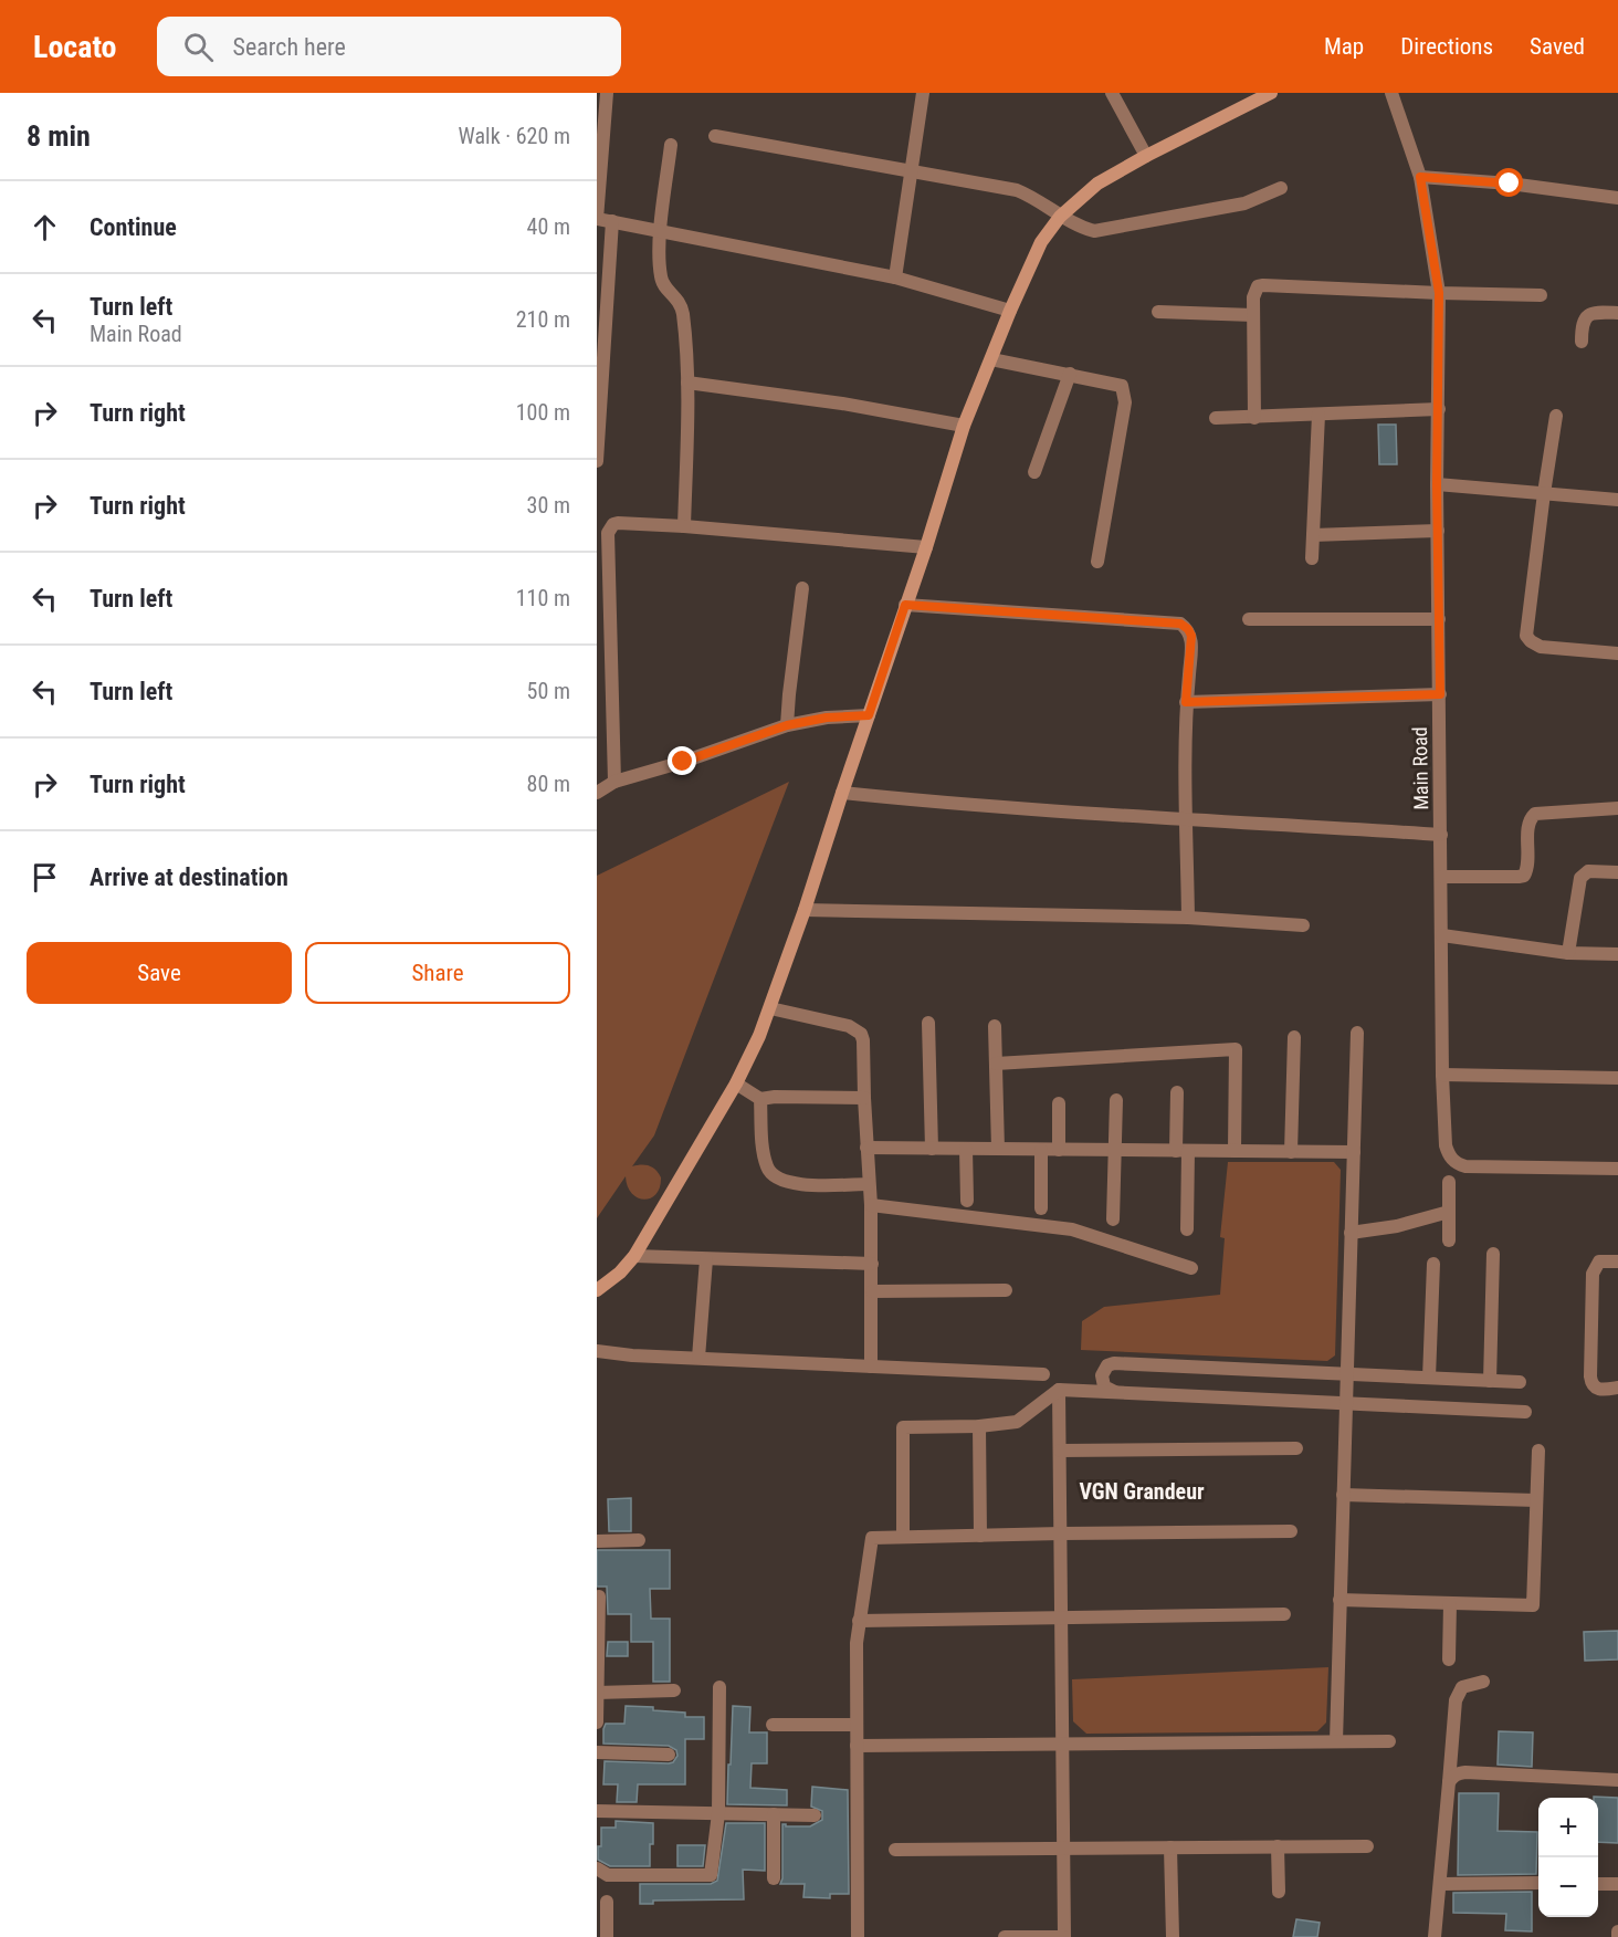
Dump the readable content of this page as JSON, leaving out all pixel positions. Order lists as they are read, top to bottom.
{
  "streets": {
    "street": ["Main Road"]
  },
  "districts": ["VGN Grandeur"],
  "page": {
    "header": "Locato",
    "search": "Search here",
    "nav": ["Map", "Directions", "Saved"],
    "heading": ["8 min", "Walk · 620 m"],
    "list": [
      ["Continue", "40 m"],
      ["Turn left", "Main Road", "210 m"],
      ["Turn right", "100 m"],
      ["Turn right", "30 m"],
      ["Turn left", "110 m"],
      ["Turn left", "50 m"],
      ["Turn right", "80 m"],
      "Arrive at destination"
    ],
    "buttons": ["Save", "Share"],
    "map_buttons": ["+", "−"]
  }
}
